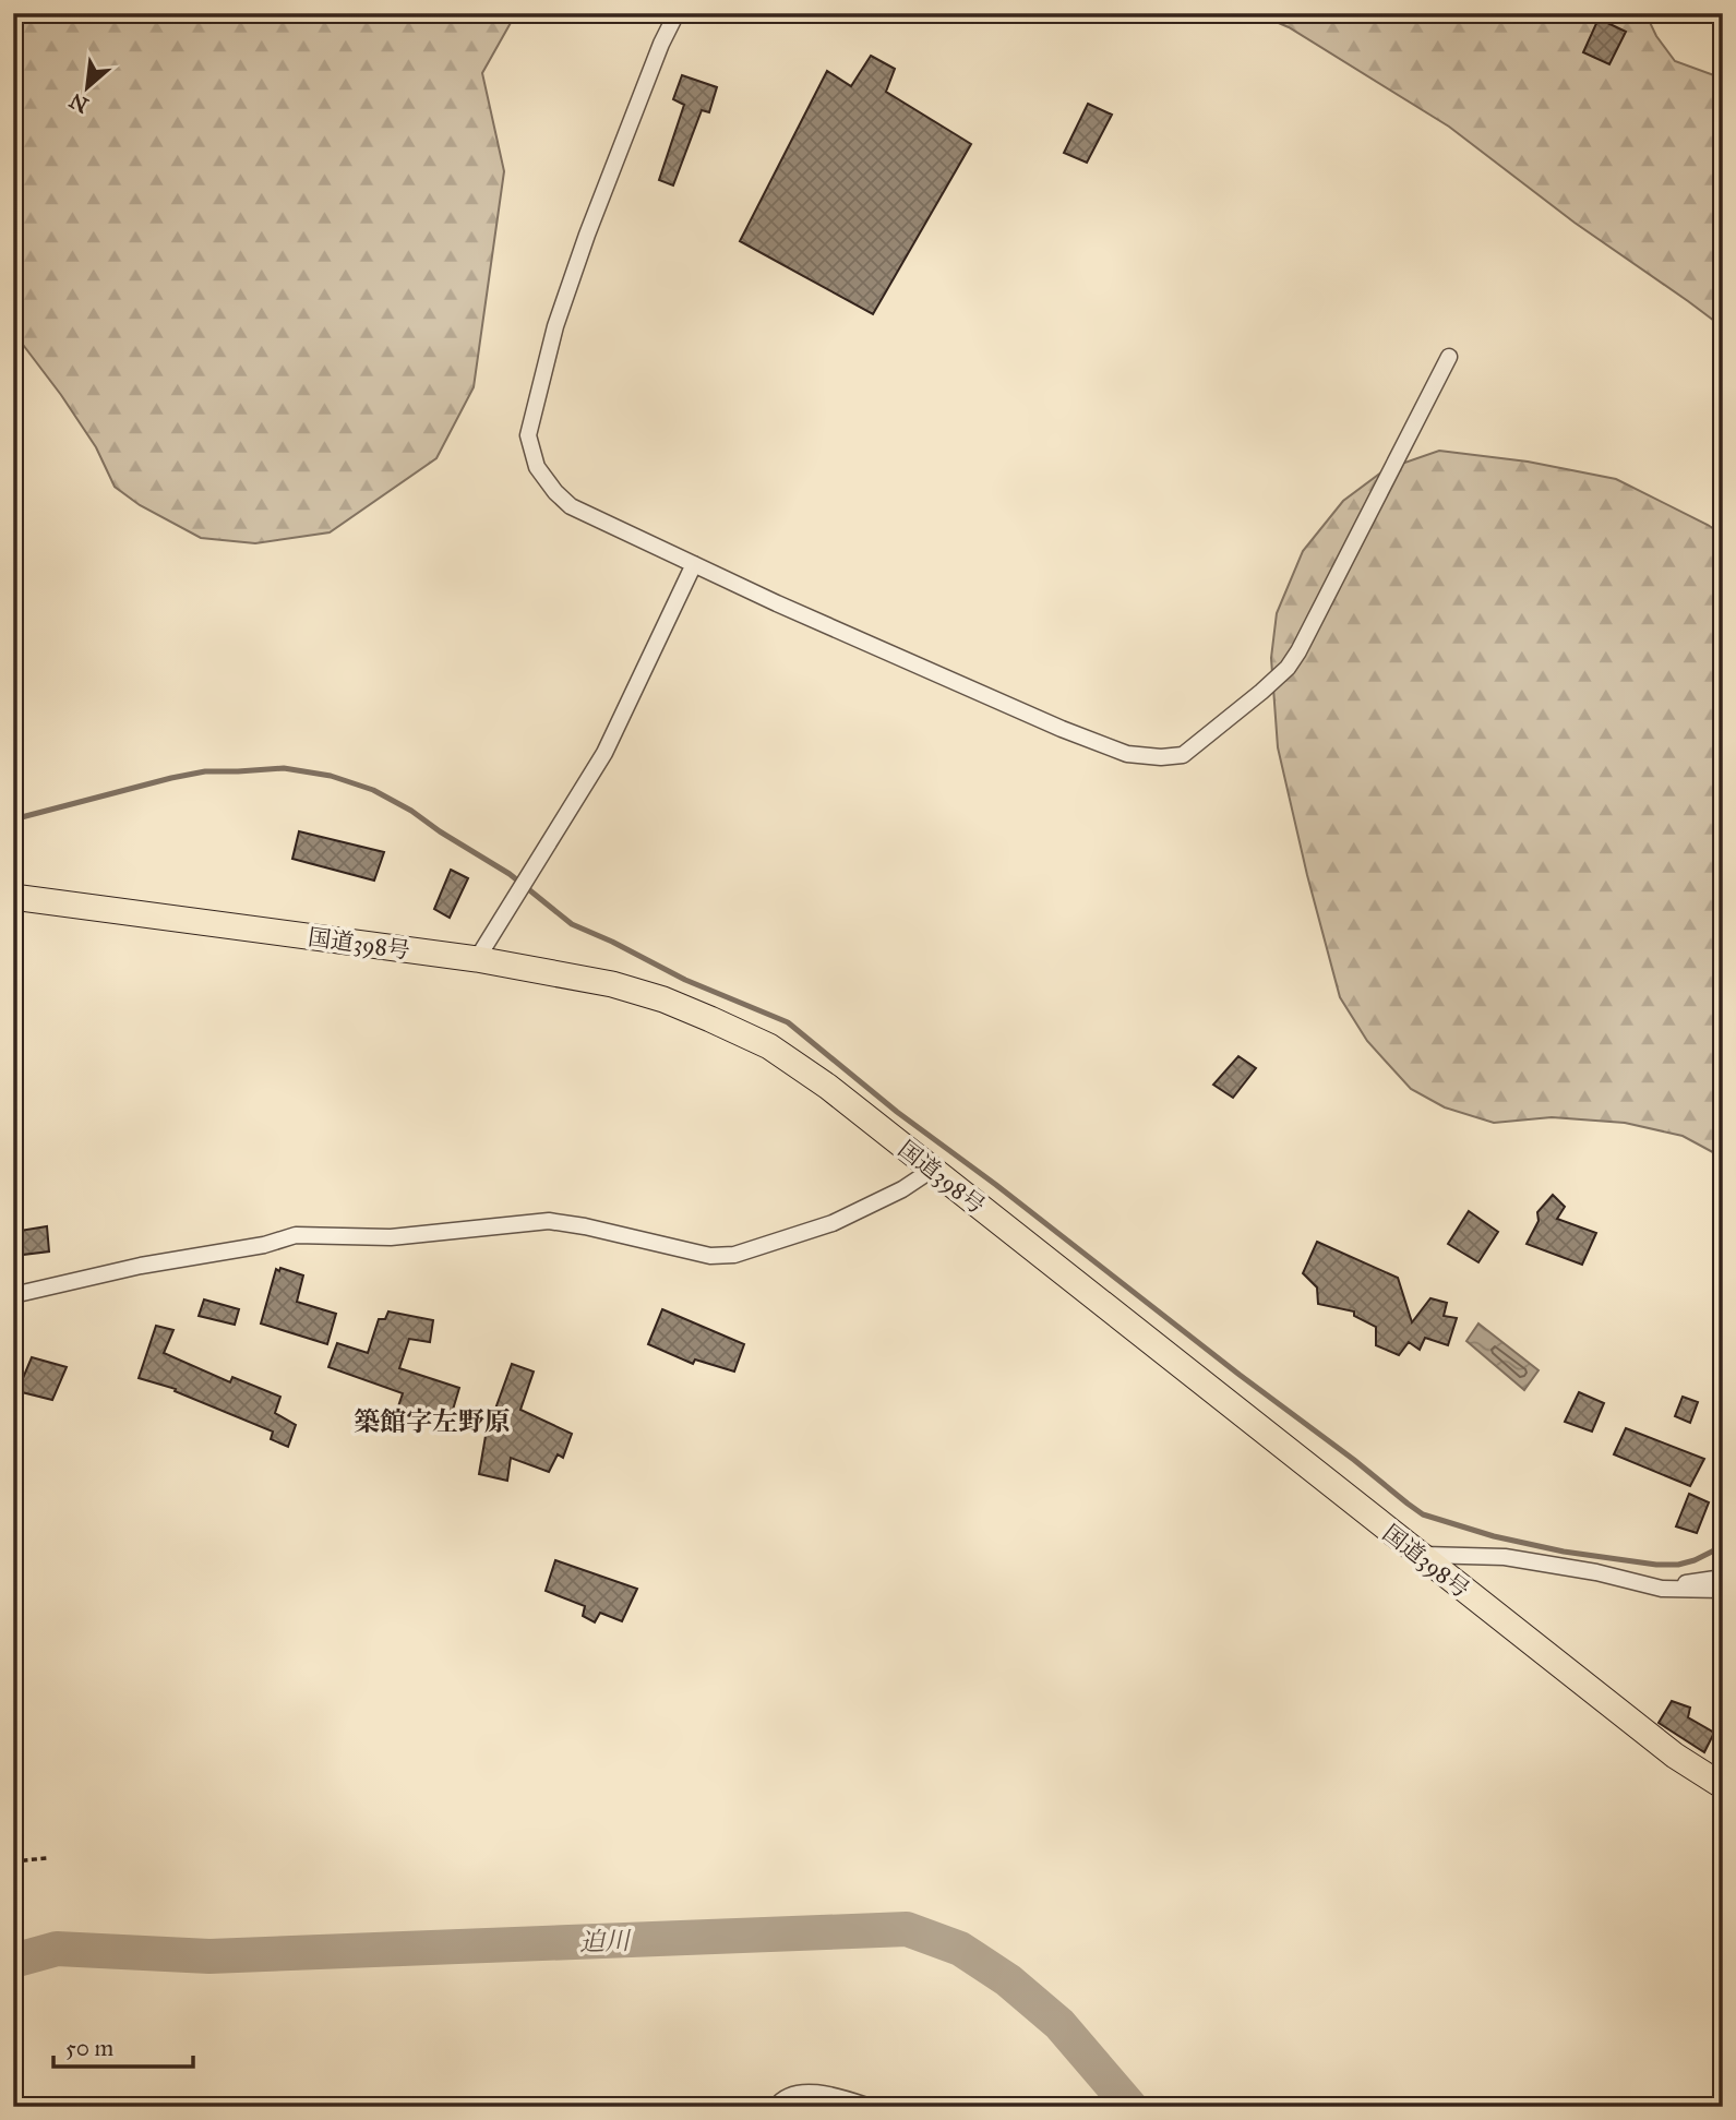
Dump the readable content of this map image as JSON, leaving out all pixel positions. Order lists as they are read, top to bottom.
{
  "streets": {
    "highway": ["国道398号"]
  },
  "districts": ["築館字左野原"],
  "water": ["迫川"],
  "scale_bar": "50 m",
  "north": "bottom left"
}
